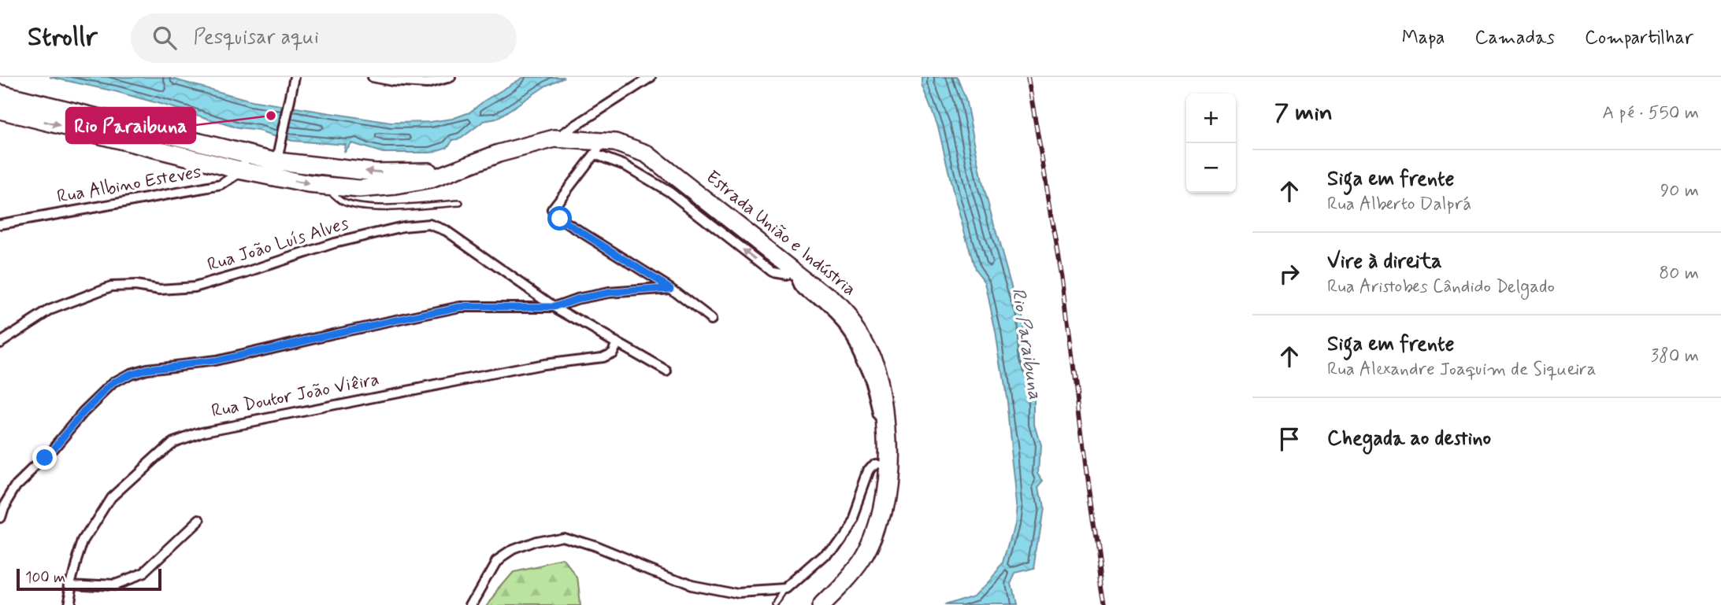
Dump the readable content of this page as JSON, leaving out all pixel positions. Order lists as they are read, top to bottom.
{
  "streets": {
    "highway": ["Estrada União e Indústria"],
    "street": ["Rua Albino Esteves", "Rua João Luís Alves", "Rua Doutor João Viêira"]
  },
  "crossings": [
    ["Rua João Luís Alves", "Rua Doutor João Viêira"]
  ],
  "water": ["Rio Paraibuna"],
  "places": ["Rio Paraibuna"],
  "scale_bar": "100 m",
  "page": {
    "header": "Strollr",
    "search": "Pesquisar aqui",
    "nav": ["Mapa", "Camadas", "Compartilhar"],
    "heading": ["7 min", "A pé · 550 m"],
    "map_buttons": ["+", "−"],
    "list": [
      ["Siga em frente", "Rua Alberto Dalprá", "90 m"],
      ["Vire à direita", "Rua Aristobes Cândido Delgado", "80 m"],
      ["Siga em frente", "Rua Alexandre Joaquim de Siqueira", "380 m"],
      "Chegada ao destino"
    ],
    "scale": "100 m"
  }
}
